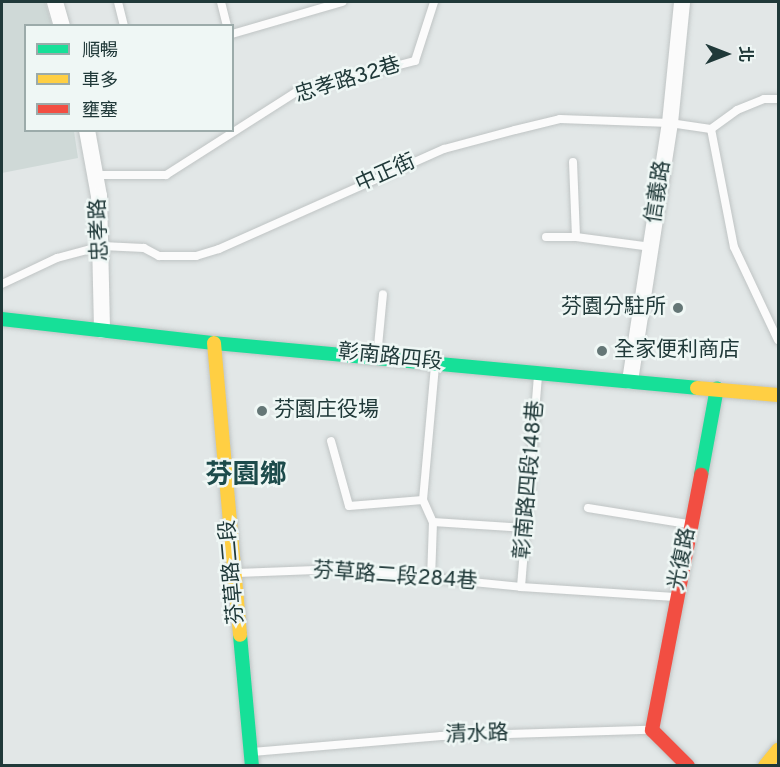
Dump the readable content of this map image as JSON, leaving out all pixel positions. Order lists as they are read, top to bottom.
{
  "streets": {
    "street": [
      "信義路",
      "忠孝路",
      "彰南路四段",
      "光復路",
      "芬草路二段"
    ],
    "lane": [
      "忠孝路32巷",
      "中正街",
      "彰南路四段148巷",
      "芬草路二段284巷",
      "清水路"
    ]
  },
  "crossings": [
    ["忠孝路32巷", "忠孝路"],
    ["中正街", "信義路"],
    ["中正街", "忠孝路"],
    ["信義路", "彰南路四段"],
    ["忠孝路", "彰南路四段"],
    ["彰南路四段", "彰南路四段148巷"],
    ["彰南路四段", "光復路"],
    ["彰南路四段", "芬草路二段"],
    ["彰南路四段148巷", "芬草路二段284巷"],
    ["光復路", "芬草路二段284巷"],
    ["光復路", "清水路"],
    ["芬草路二段", "芬草路二段284巷"],
    ["芬草路二段", "清水路"]
  ],
  "districts": ["芬園鄉"],
  "places": ["芬園分駐所", "全家便利商店", "芬園庄役場"],
  "legend": ["順暢", "車多", "壅塞"],
  "north": "right"
}
